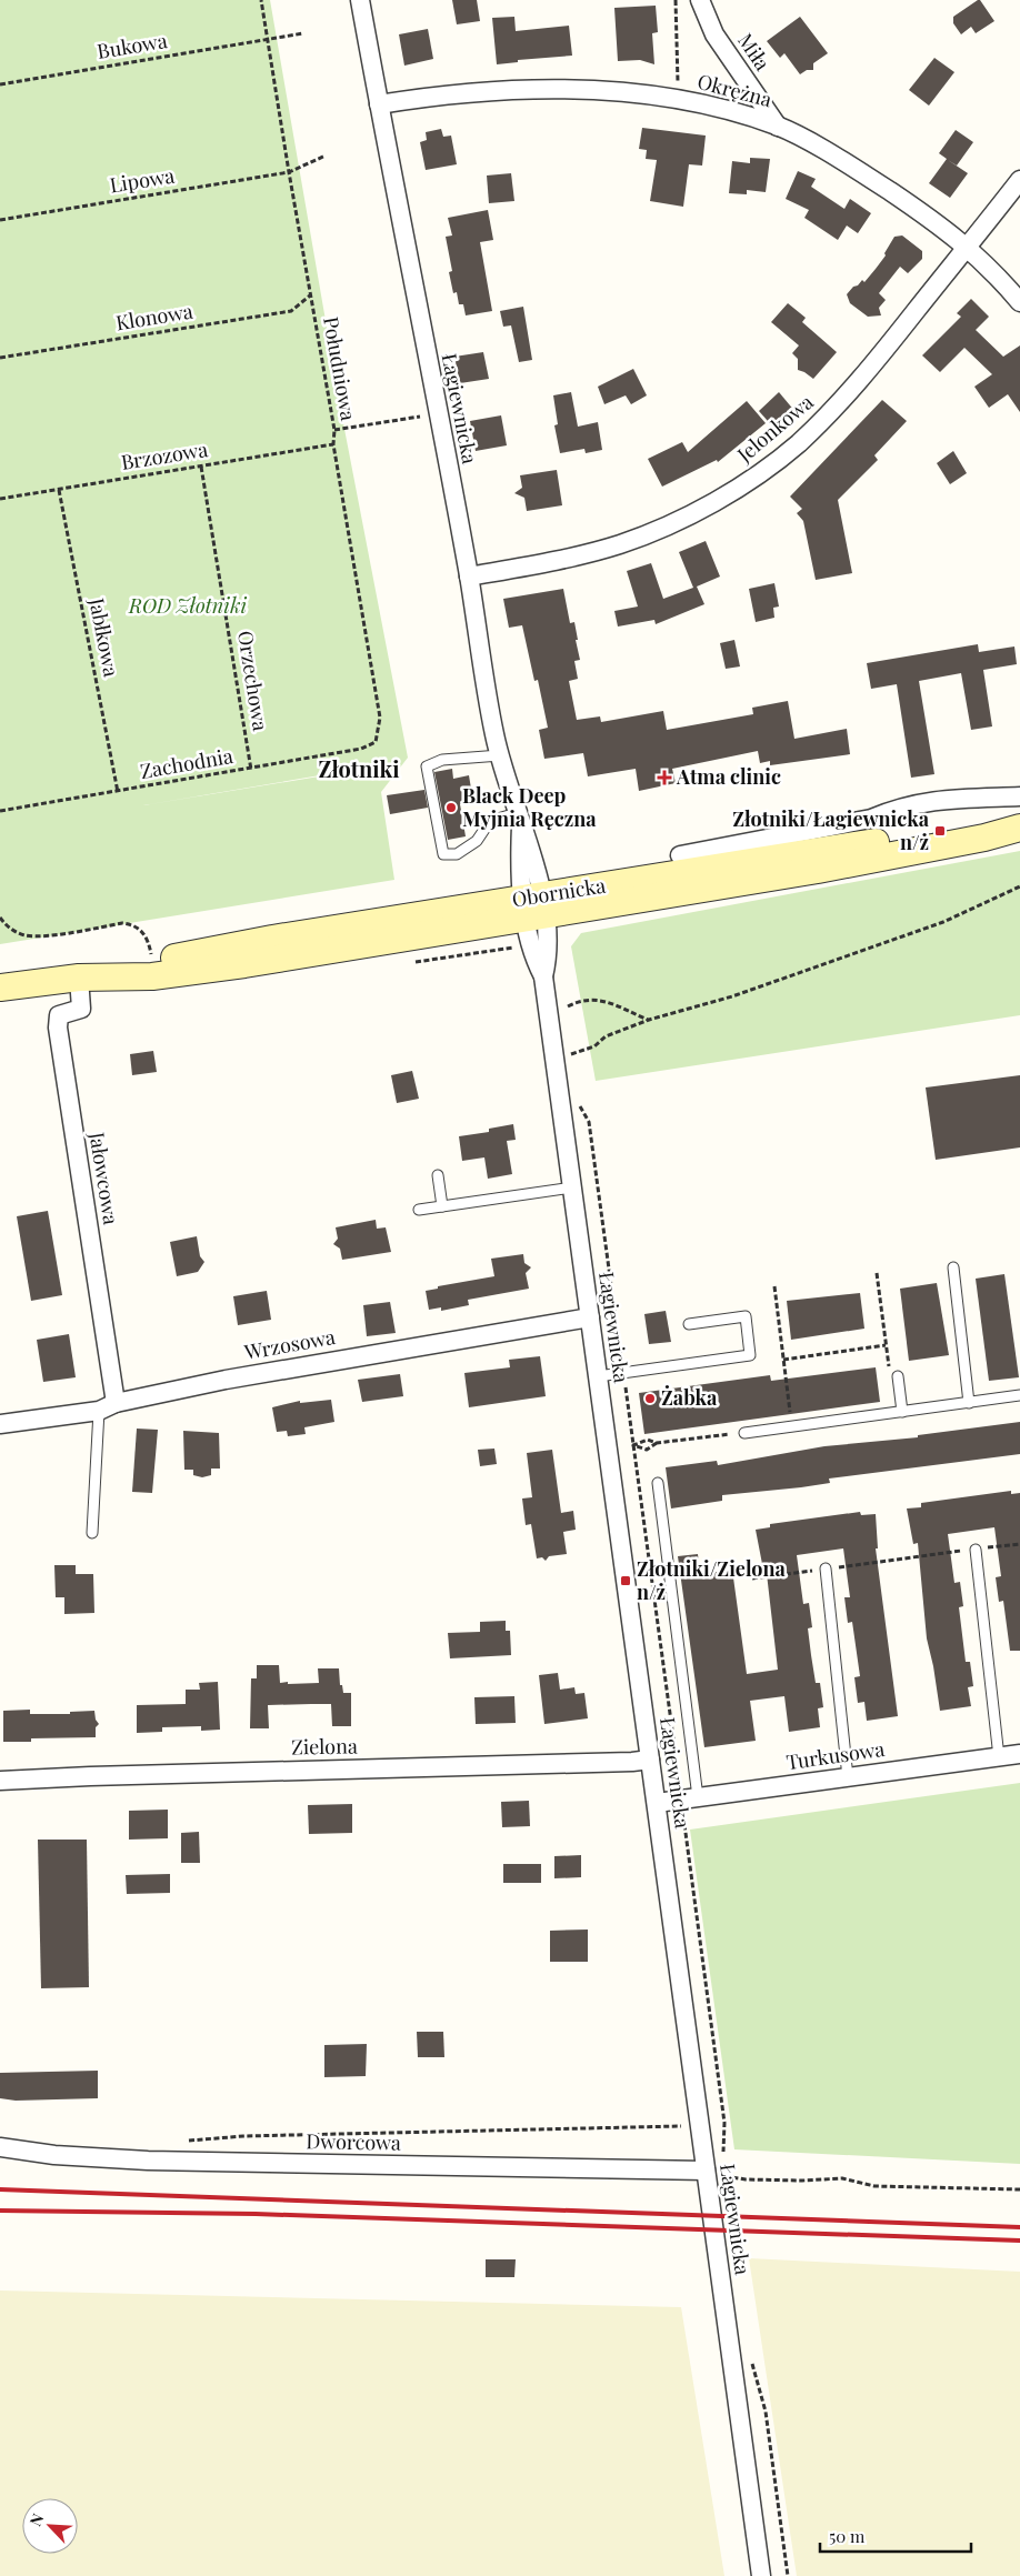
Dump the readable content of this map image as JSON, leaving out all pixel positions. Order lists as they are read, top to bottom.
{
  "streets": {
    "main road": ["Obornicka"],
    "street": [
      "Miła",
      "Okrężna",
      "Łagiewnicka",
      "Jelonkowa",
      "Jałowcowa",
      "Wrzosowa",
      "Zielona",
      "Turkusowa",
      "Dworcowa"
    ],
    "path": [
      "Bukowa",
      "Lipowa",
      "Klonowa",
      "Południowa",
      "Brzozowa",
      "Jabłkowa",
      "Orzechowa",
      "Zachodnia"
    ]
  },
  "crossings": [
    ["Bukowa", "Południowa"],
    ["Miła", "Okrężna"],
    ["Okrężna", "Łagiewnicka"],
    ["Okrężna", "Jelonkowa"],
    ["Lipowa", "Południowa"],
    ["Klonowa", "Południowa"],
    ["Południowa", "Brzozowa"],
    ["Południowa", "Zachodnia"],
    ["Łagiewnicka", "Jelonkowa"],
    ["Łagiewnicka", "Obornicka"],
    ["Łagiewnicka", "Wrzosowa"],
    ["Łagiewnicka", "Zielona"],
    ["Łagiewnicka", "Turkusowa"],
    ["Łagiewnicka", "Dworcowa"],
    ["Brzozowa", "Jabłkowa"],
    ["Brzozowa", "Orzechowa"],
    ["Jabłkowa", "Zachodnia"],
    ["Orzechowa", "Zachodnia"],
    ["Obornicka", "Jałowcowa"],
    ["Jałowcowa", "Wrzosowa"]
  ],
  "districts": ["Złotniki"],
  "parks": ["ROD Złotniki"],
  "places": {
    "health": ["Atma clinic"],
    "other": ["Black Deep Myjnia Ręczna", "Żabka"],
    "transit": ["Złotniki/Łagiewnicka n/ż", "Złotniki/Zielona n/ż"]
  },
  "scale_bar": "50 m",
  "north": "top left"
}
